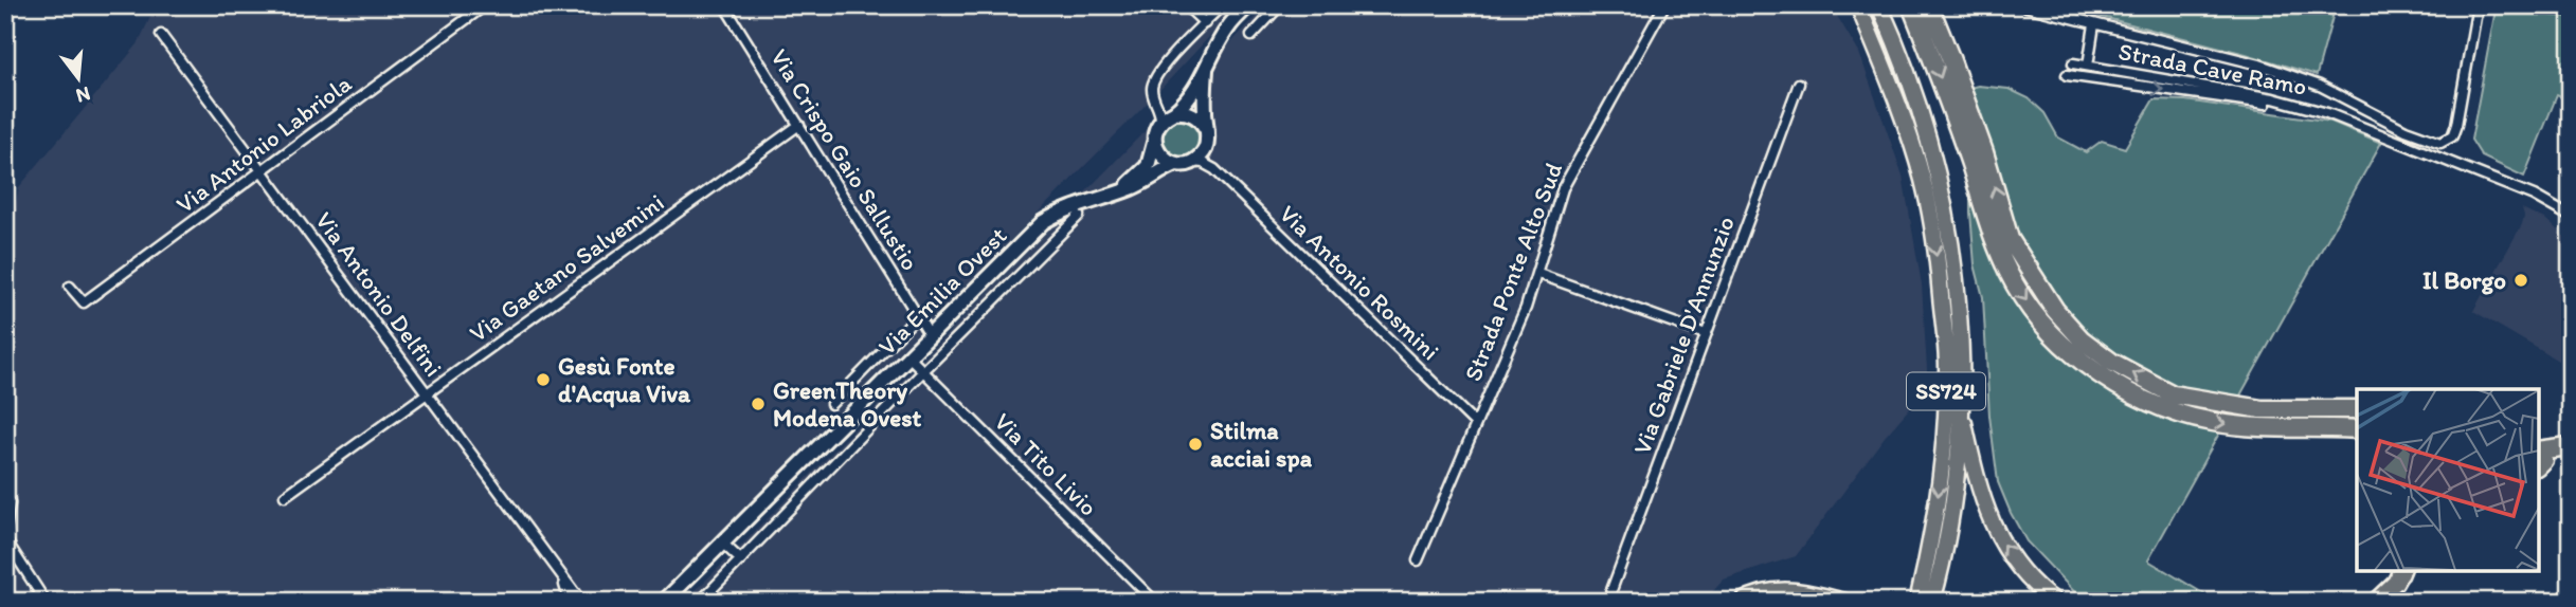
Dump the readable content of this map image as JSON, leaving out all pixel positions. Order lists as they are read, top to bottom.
{
  "streets": {
    "highway": ["SS724"],
    "main road": ["Via Emilia Ovest"],
    "street": [
      "Strada Cave Ramo",
      "Via Antonio Labriola",
      "Via Crispo Gaio Sallustio",
      "Via Gaetano Salvemini",
      "Strada Ponte Alto Sud",
      "Via Antonio Rosmini",
      "Via Antonio Delfini",
      "Via Gabriele D'Annunzio",
      "Via Tito Livio"
    ]
  },
  "crossings": [
    ["Via Antonio Labriola", "Via Antonio Delfini"],
    ["Via Crispo Gaio Sallustio", "Via Gaetano Salvemini"],
    ["Via Crispo Gaio Sallustio", "Via Emilia Ovest"],
    ["Via Gaetano Salvemini", "Via Antonio Delfini"],
    ["Strada Ponte Alto Sud", "Via Antonio Rosmini"],
    ["Via Emilia Ovest", "Via Tito Livio"]
  ],
  "places": [
    "Il Borgo",
    "Gesù Fonte d'Acqua Viva",
    "GreenTheory Modena Ovest",
    "Stilma acciai spa"
  ],
  "north": "bottom"
}
